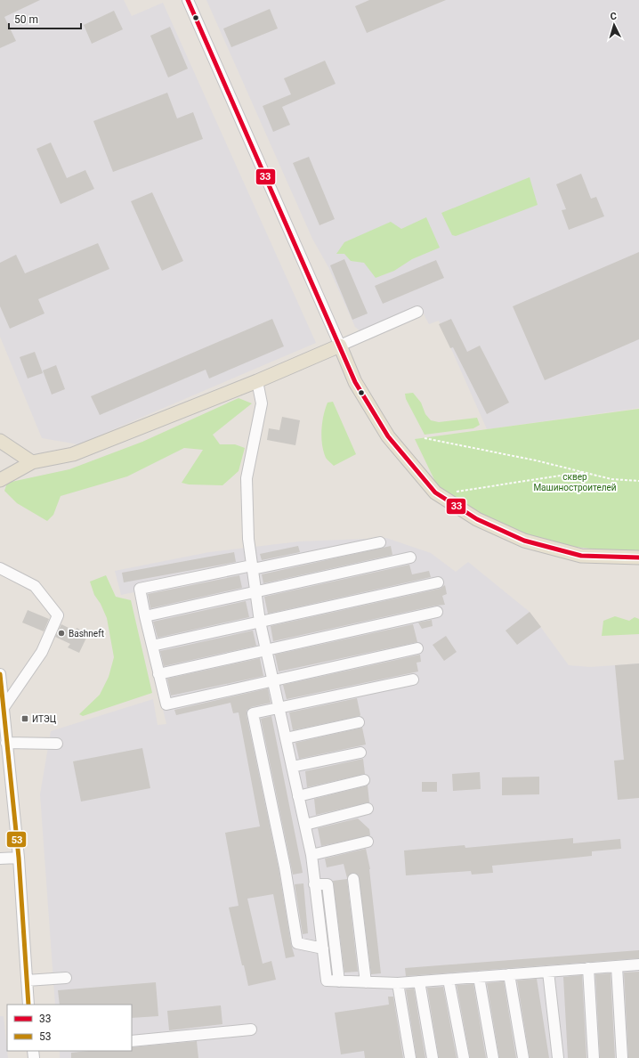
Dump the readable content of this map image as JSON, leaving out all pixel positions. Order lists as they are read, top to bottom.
{
  "parks": ["сквер Машиностроителей"],
  "places": {
    "other": ["Bashneft"],
    "transit": ["ИТЭЦ"]
  },
  "lines": ["transit line 33", "transit line 53"],
  "legend": ["33", "53"],
  "scale_bar": "50 m",
  "north": "top"
}
